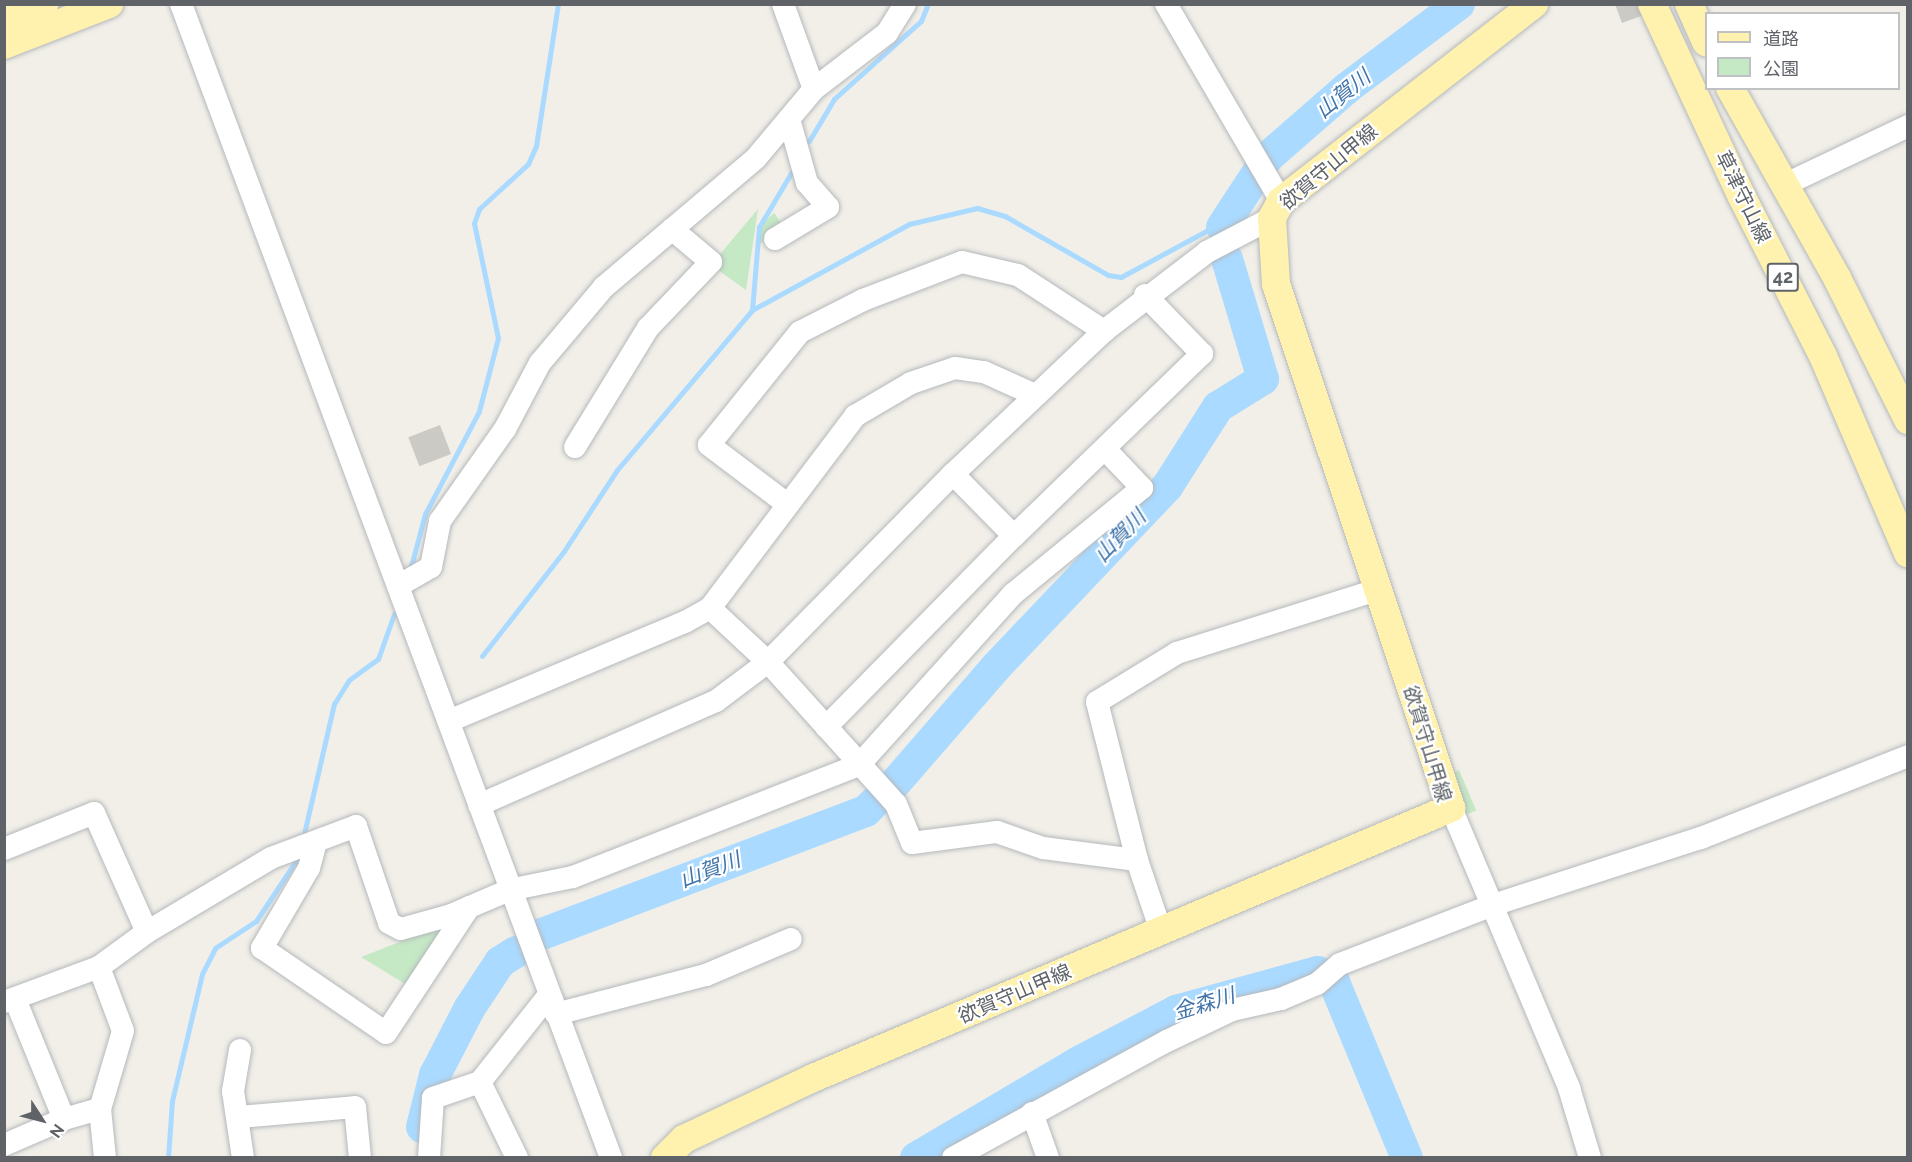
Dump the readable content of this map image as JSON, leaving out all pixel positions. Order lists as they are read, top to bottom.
{
  "streets": {
    "main road": ["欲賀守山甲線", "草津守山線", "42"]
  },
  "water": ["山賀川", "金森川"],
  "legend": ["道路", "公園"],
  "north": "bottom right"
}
